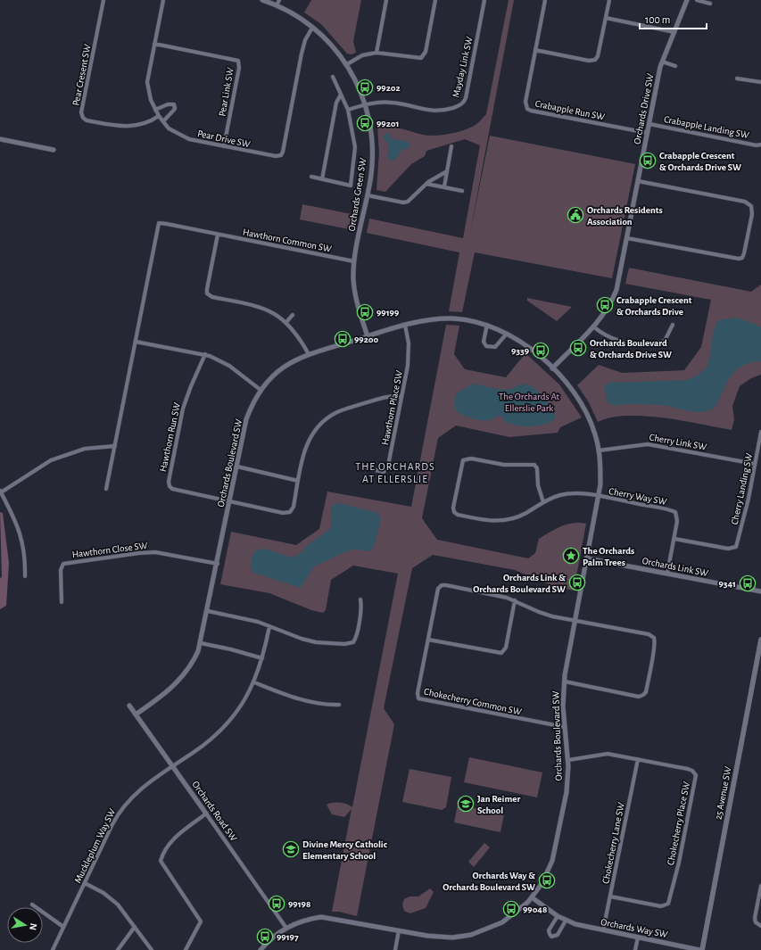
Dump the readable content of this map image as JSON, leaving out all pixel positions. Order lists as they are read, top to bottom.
{
  "streets": {
    "main road": ["25 Avenue SW"],
    "street": [
      "Mayday Link SW",
      "Pear Cresent SW",
      "Pear Link SW",
      "Orchards Drive SW",
      "Crabapple Run SW",
      "Crabapple Landing SW",
      "Pear Drive SW",
      "Orchards Green SW",
      "Hawthorn Common SW",
      "Hawthorn Place SW",
      "Hawthorn Run SW",
      "Cherry Link SW",
      "Orchards Boulevard SW",
      "Cherry Landing SW",
      "Cherry Way SW",
      "Hawthorn Close SW",
      "Orchards Link SW",
      "Chokecherry Common SW",
      "Orchards Road SW",
      "Chokecherry Place SW",
      "Chokecherry Lane SW",
      "Muckleplum Way SW",
      "Orchards Way SW"
    ]
  },
  "crossings": [
    ["Mayday Link SW", "Orchards Green SW"],
    ["Pear Cresent SW", "Pear Drive SW"],
    ["Pear Link SW", "Pear Drive SW"],
    ["Orchards Drive SW", "Crabapple Run SW"],
    ["Orchards Drive SW", "Crabapple Landing SW"],
    ["Orchards Drive SW", "Orchards Boulevard SW"],
    ["Pear Drive SW", "Orchards Green SW"],
    ["Orchards Green SW", "Hawthorn Common SW"],
    ["Orchards Green SW", "Orchards Boulevard SW"],
    ["Hawthorn Place SW", "Orchards Boulevard SW"],
    ["Hawthorn Run SW", "Orchards Boulevard SW"],
    ["Cherry Link SW", "Orchards Boulevard SW"],
    ["Cherry Link SW", "Cherry Landing SW"],
    ["Orchards Boulevard SW", "Cherry Way SW"],
    ["Orchards Boulevard SW", "Hawthorn Close SW"],
    ["Orchards Boulevard SW", "Orchards Link SW"],
    ["Orchards Boulevard SW", "Chokecherry Common SW"],
    ["Orchards Boulevard SW", "Orchards Road SW"],
    ["Orchards Boulevard SW", "Chokecherry Place SW"],
    ["Orchards Boulevard SW", "Orchards Way SW"],
    ["Cherry Landing SW", "Cherry Way SW"],
    ["Cherry Way SW", "Orchards Link SW"],
    ["Orchards Road SW", "Muckleplum Way SW"],
    ["Chokecherry Place SW", "Chokecherry Lane SW"],
    ["Chokecherry Lane SW", "Orchards Way SW"]
  ],
  "districts": ["THE ORCHARDS AT ELLERSLIE"],
  "parks": ["The Orchards At Ellerslie Park"],
  "places": {
    "bus stop": [
      "99202",
      "99201",
      "Crabapple Crescent & Orchards Drive SW",
      "Crabapple Crescent & Orchards Drive",
      "99199",
      "99200",
      "Orchards Boulevard & Orchards Drive SW",
      "9339",
      "Orchards Link & Orchards Boulevard SW",
      "9341",
      "Orchards Way & Orchards Boulevard SW",
      "99198",
      "99048",
      "99197"
    ],
    "public building": ["Orchards Residents Association"],
    "place": ["The Orchards Palm Trees"],
    "school or university": ["Jan Reimer School", "Divine Mercy Catholic Elementary School"]
  },
  "scale_bar": "100 m",
  "north": "right"
}
